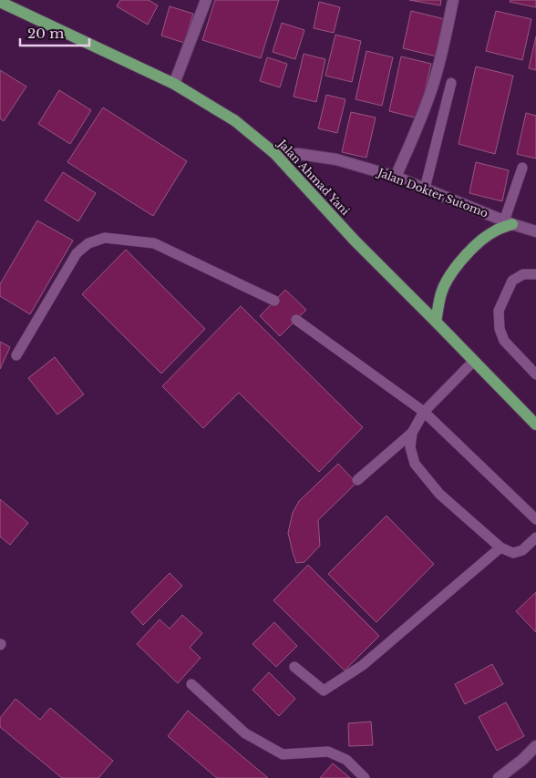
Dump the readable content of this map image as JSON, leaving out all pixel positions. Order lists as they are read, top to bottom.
{
  "streets": {
    "main road": ["Jalan Ahmad Yani"],
    "street": ["Jalan Dokter Sutomo"]
  },
  "crossings": [
    ["Jalan Ahmad Yani", "Jalan Dokter Sutomo"]
  ],
  "scale_bar": "20 m"
}
